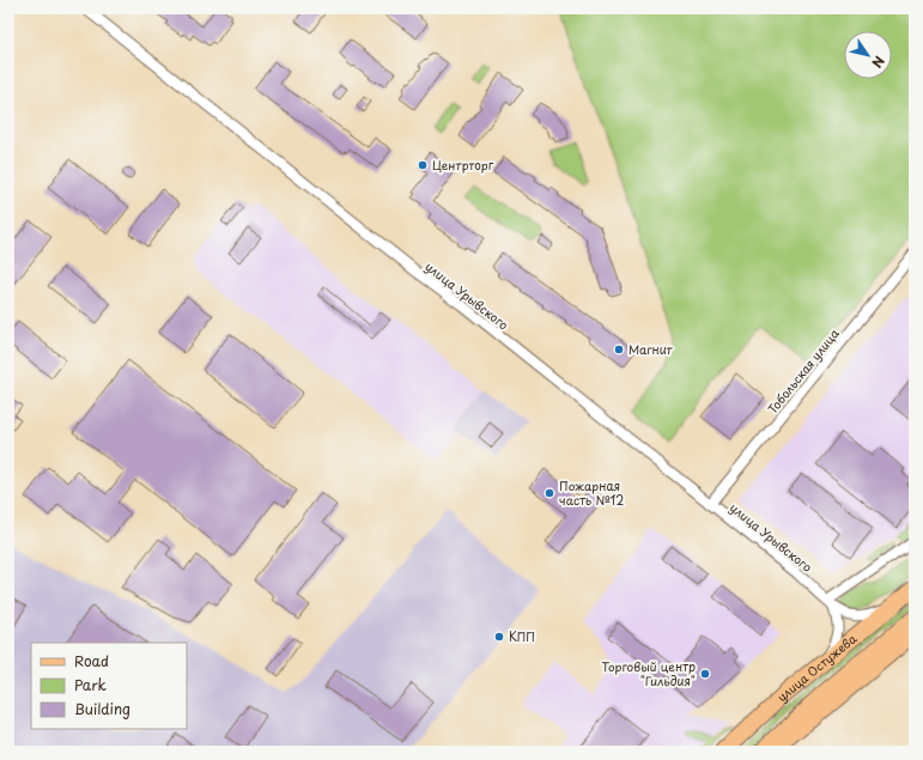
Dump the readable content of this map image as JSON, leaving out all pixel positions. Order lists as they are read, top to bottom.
{
  "streets": {
    "main road": ["улица Остужева"],
    "street": ["улица Урывского", "Тобольская улица"]
  },
  "crossings": [
    ["улица Урывского", "Тобольская улица"]
  ],
  "places": [
    "Центрторг",
    "Магнит",
    "Пожарная часть №12",
    "КПП",
    "Торговый центр \"Гильдия\""
  ],
  "legend": ["Road", "Park", "Building"],
  "north": "bottom right"
}
